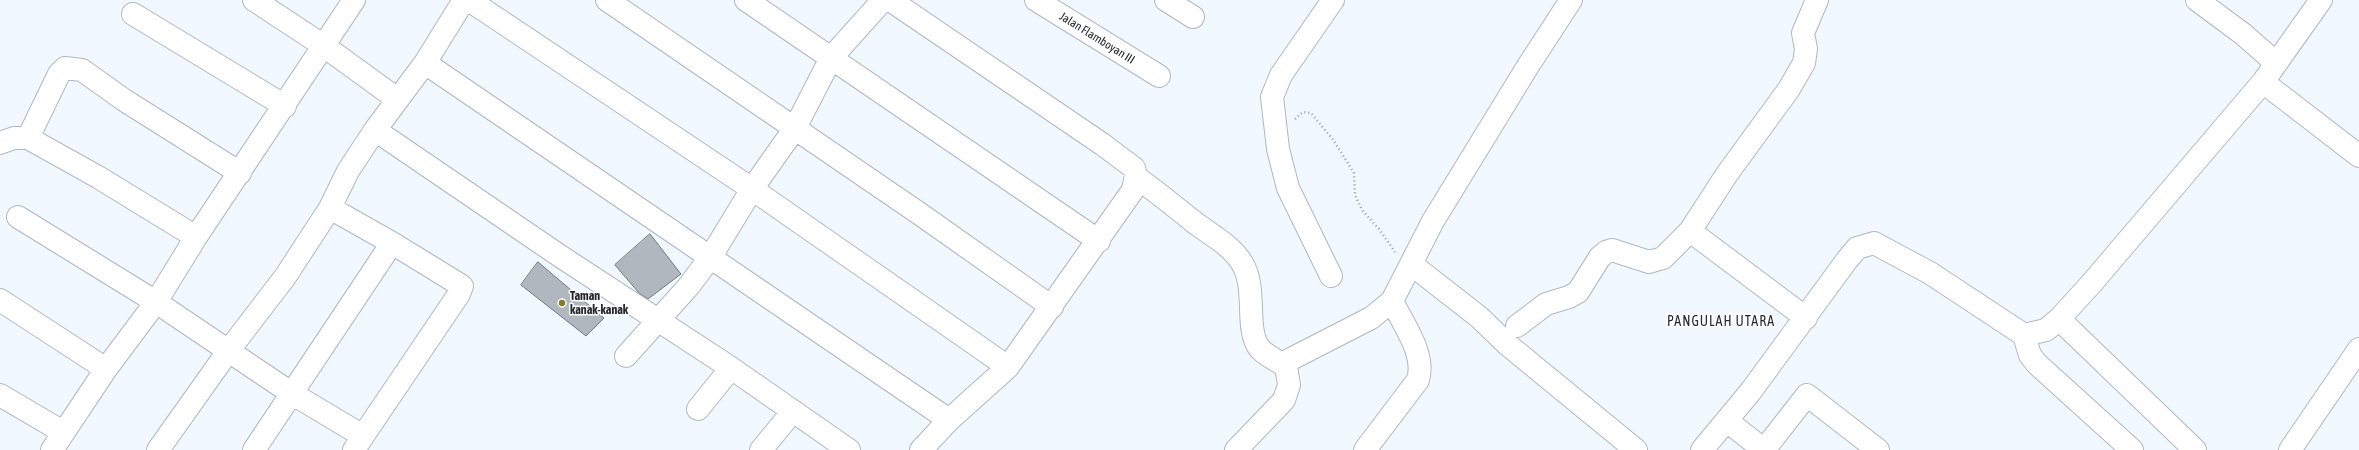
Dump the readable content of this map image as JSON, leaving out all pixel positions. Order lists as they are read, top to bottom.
{
  "streets": {
    "street": ["Jalan Flamboyan III"]
  },
  "districts": ["PANGULAH UTARA"],
  "places": ["Taman kanak-kanak"]
}
